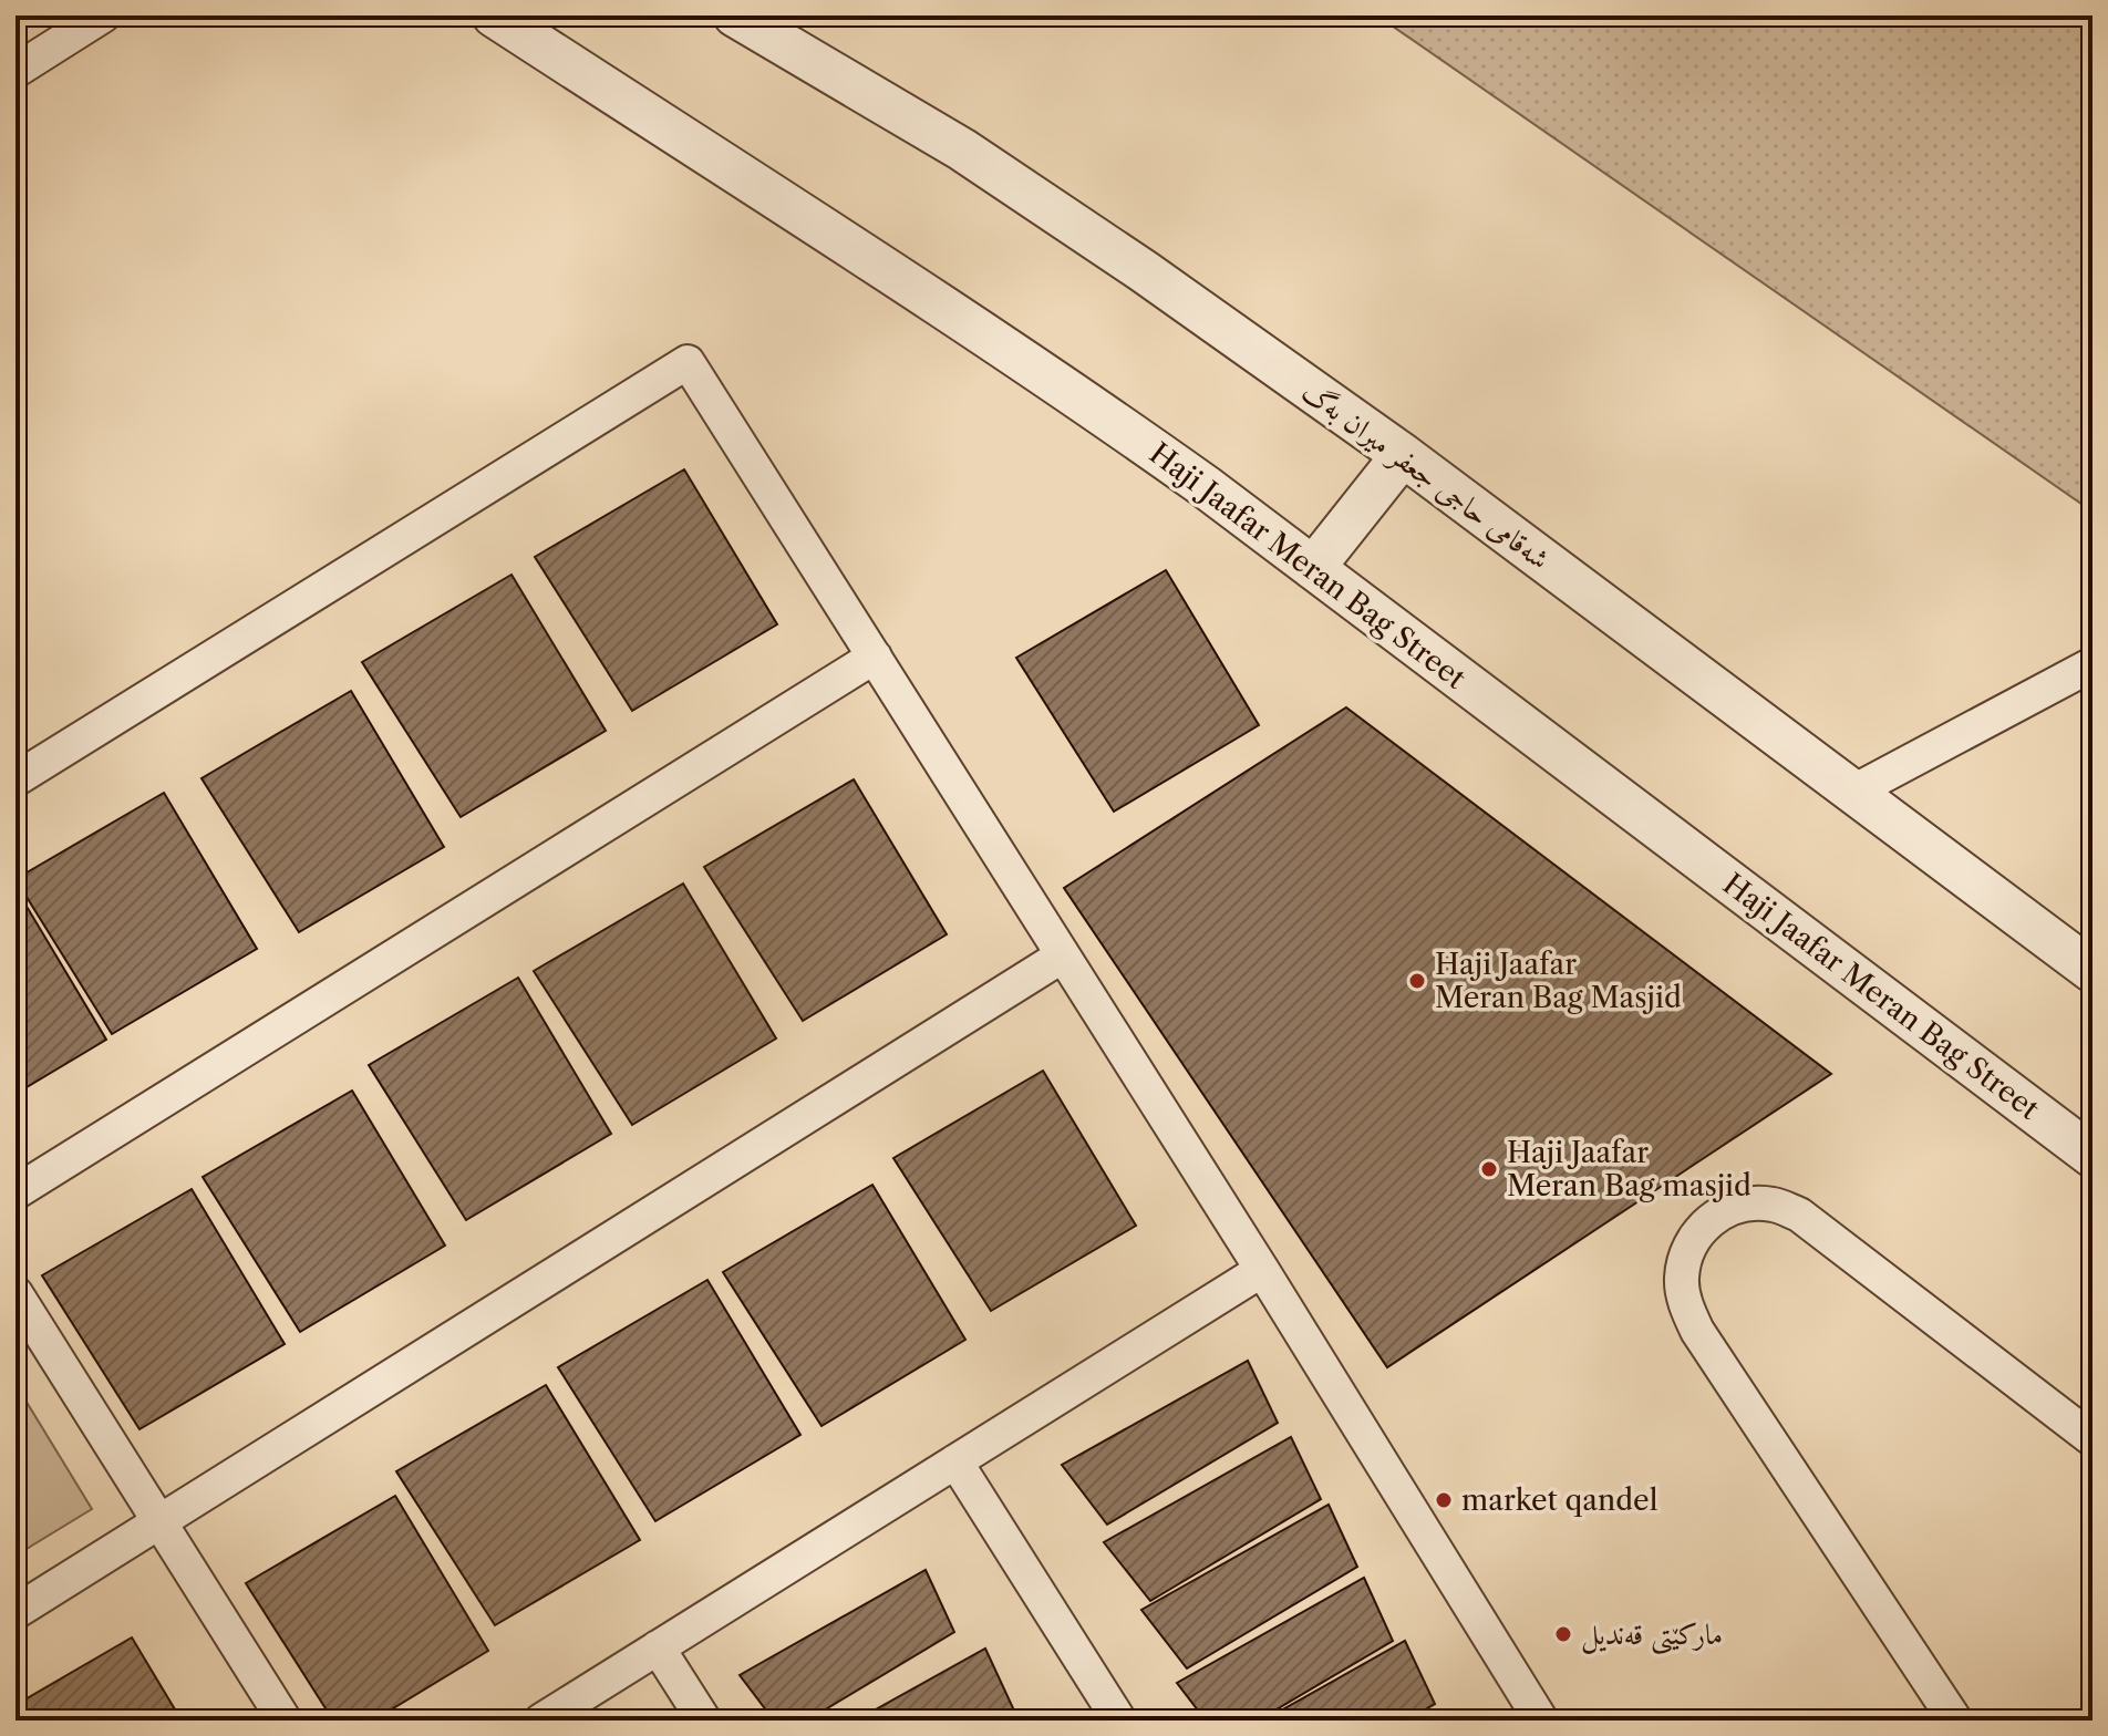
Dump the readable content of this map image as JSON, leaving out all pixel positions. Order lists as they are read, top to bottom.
{
  "streets": {
    "street": ["شەقامی حاجی جعفر میران بەگ", "Haji Jaafar Meran Bag Street"]
  },
  "places": [
    "Haji Jaafar Meran Bag Masjid",
    "Haji Jaafar Meran Bag masjid",
    "market qandel",
    "مارکێتی قەندیل"
  ]
}
